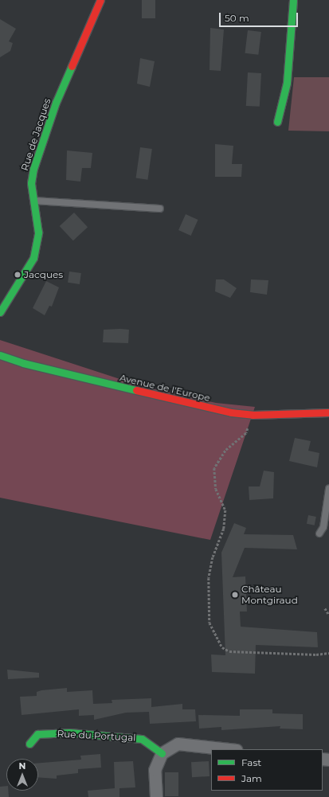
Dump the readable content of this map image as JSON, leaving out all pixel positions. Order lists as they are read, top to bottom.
{
  "streets": {
    "street": ["Rue de Jacques", "Avenue de l'Europe", "Rue du Portugal"]
  },
  "places": ["Jacques", "Château Montgiraud"],
  "legend": ["Fast", "Jam"],
  "scale_bar": "50 m",
  "north": "top"
}
